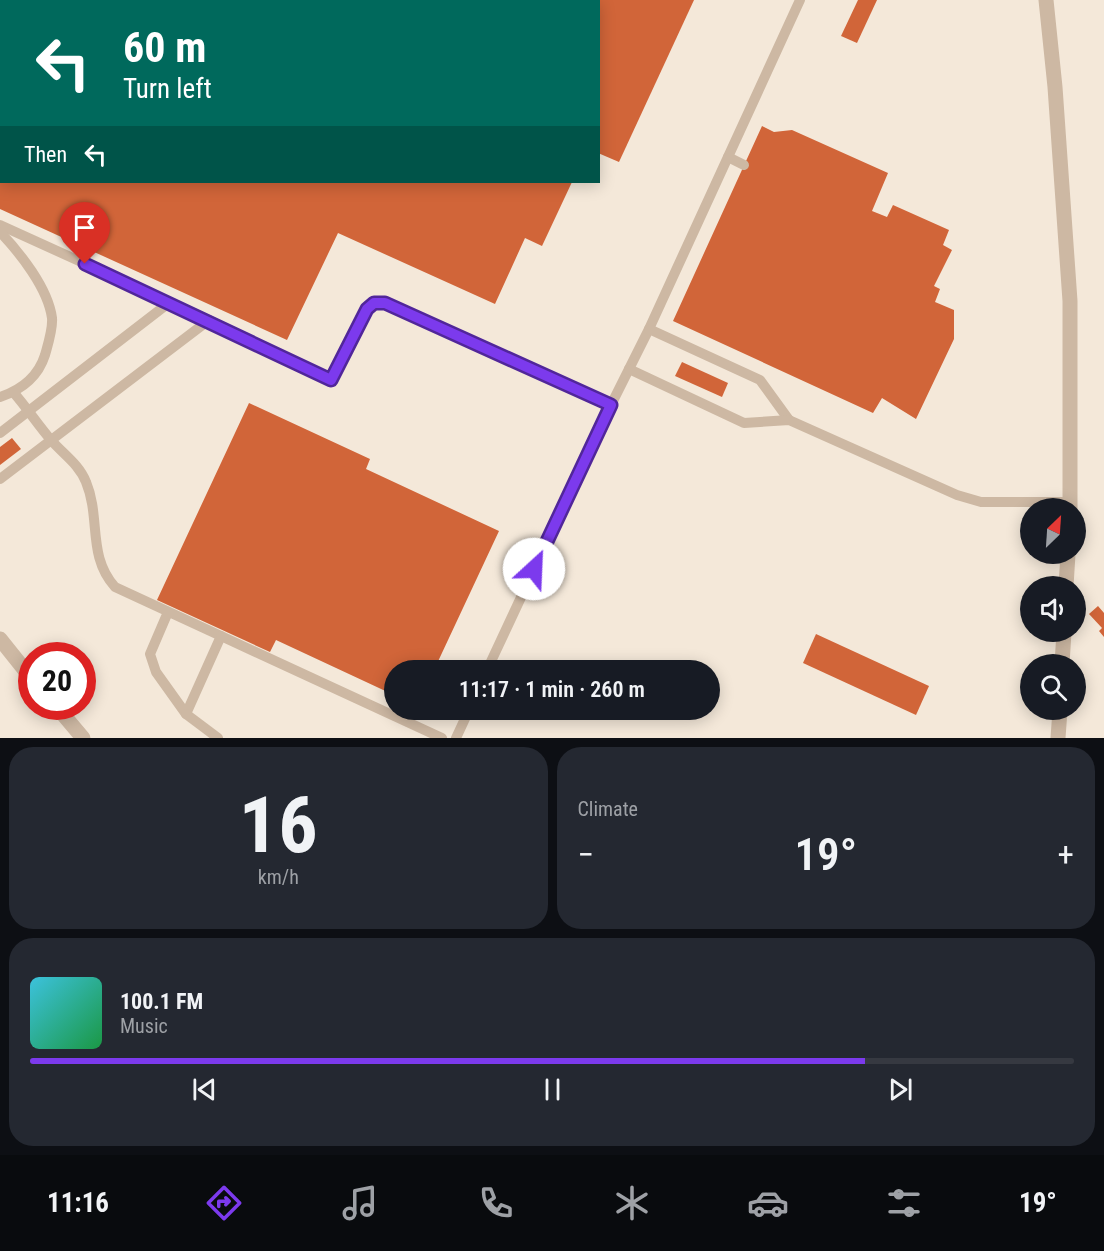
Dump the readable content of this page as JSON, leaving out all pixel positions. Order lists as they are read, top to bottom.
{
  "north": "top right",
  "page": {
    "turn": ["60 m", "Turn left"],
    "then": "Then",
    "limit": "20",
    "trip": "11:17 · 1 min · 260 m",
    "tile": [
      ["16", "km/h"],
      "Climate"
    ],
    "heat": ["−", "19°", "+"],
    "song": ["100.1 FM", "Music"],
    "tabs": ["11:16", "19°"]
  }
}
